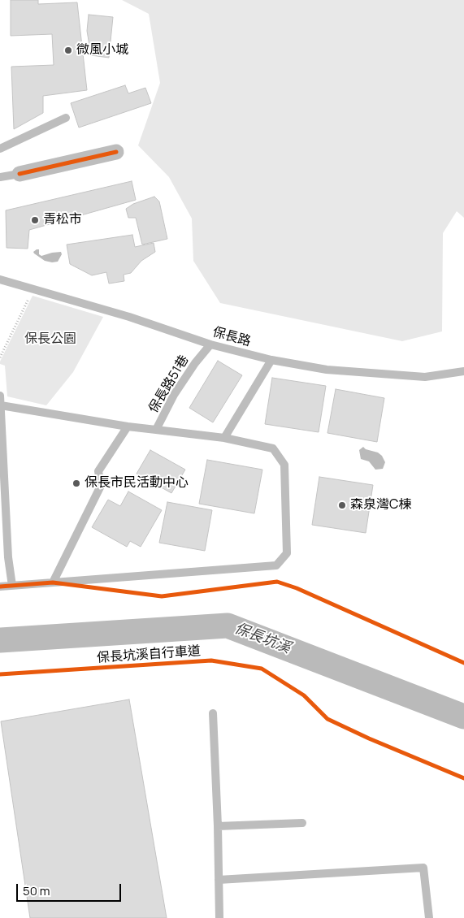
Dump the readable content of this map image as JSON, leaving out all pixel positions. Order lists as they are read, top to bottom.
{
  "streets": {
    "lane": ["保長路", "保長路51巷"],
    "cycle path": ["保長坑溪自行車道"]
  },
  "crossings": [
    ["保長路", "保長路51巷"]
  ],
  "water": ["保長坑溪"],
  "parks": ["保長公園"],
  "places": [
    "微風小城",
    "青松市",
    "保長市民活動中心",
    "森泉灣C棟"
  ],
  "scale_bar": "50 m"
}
